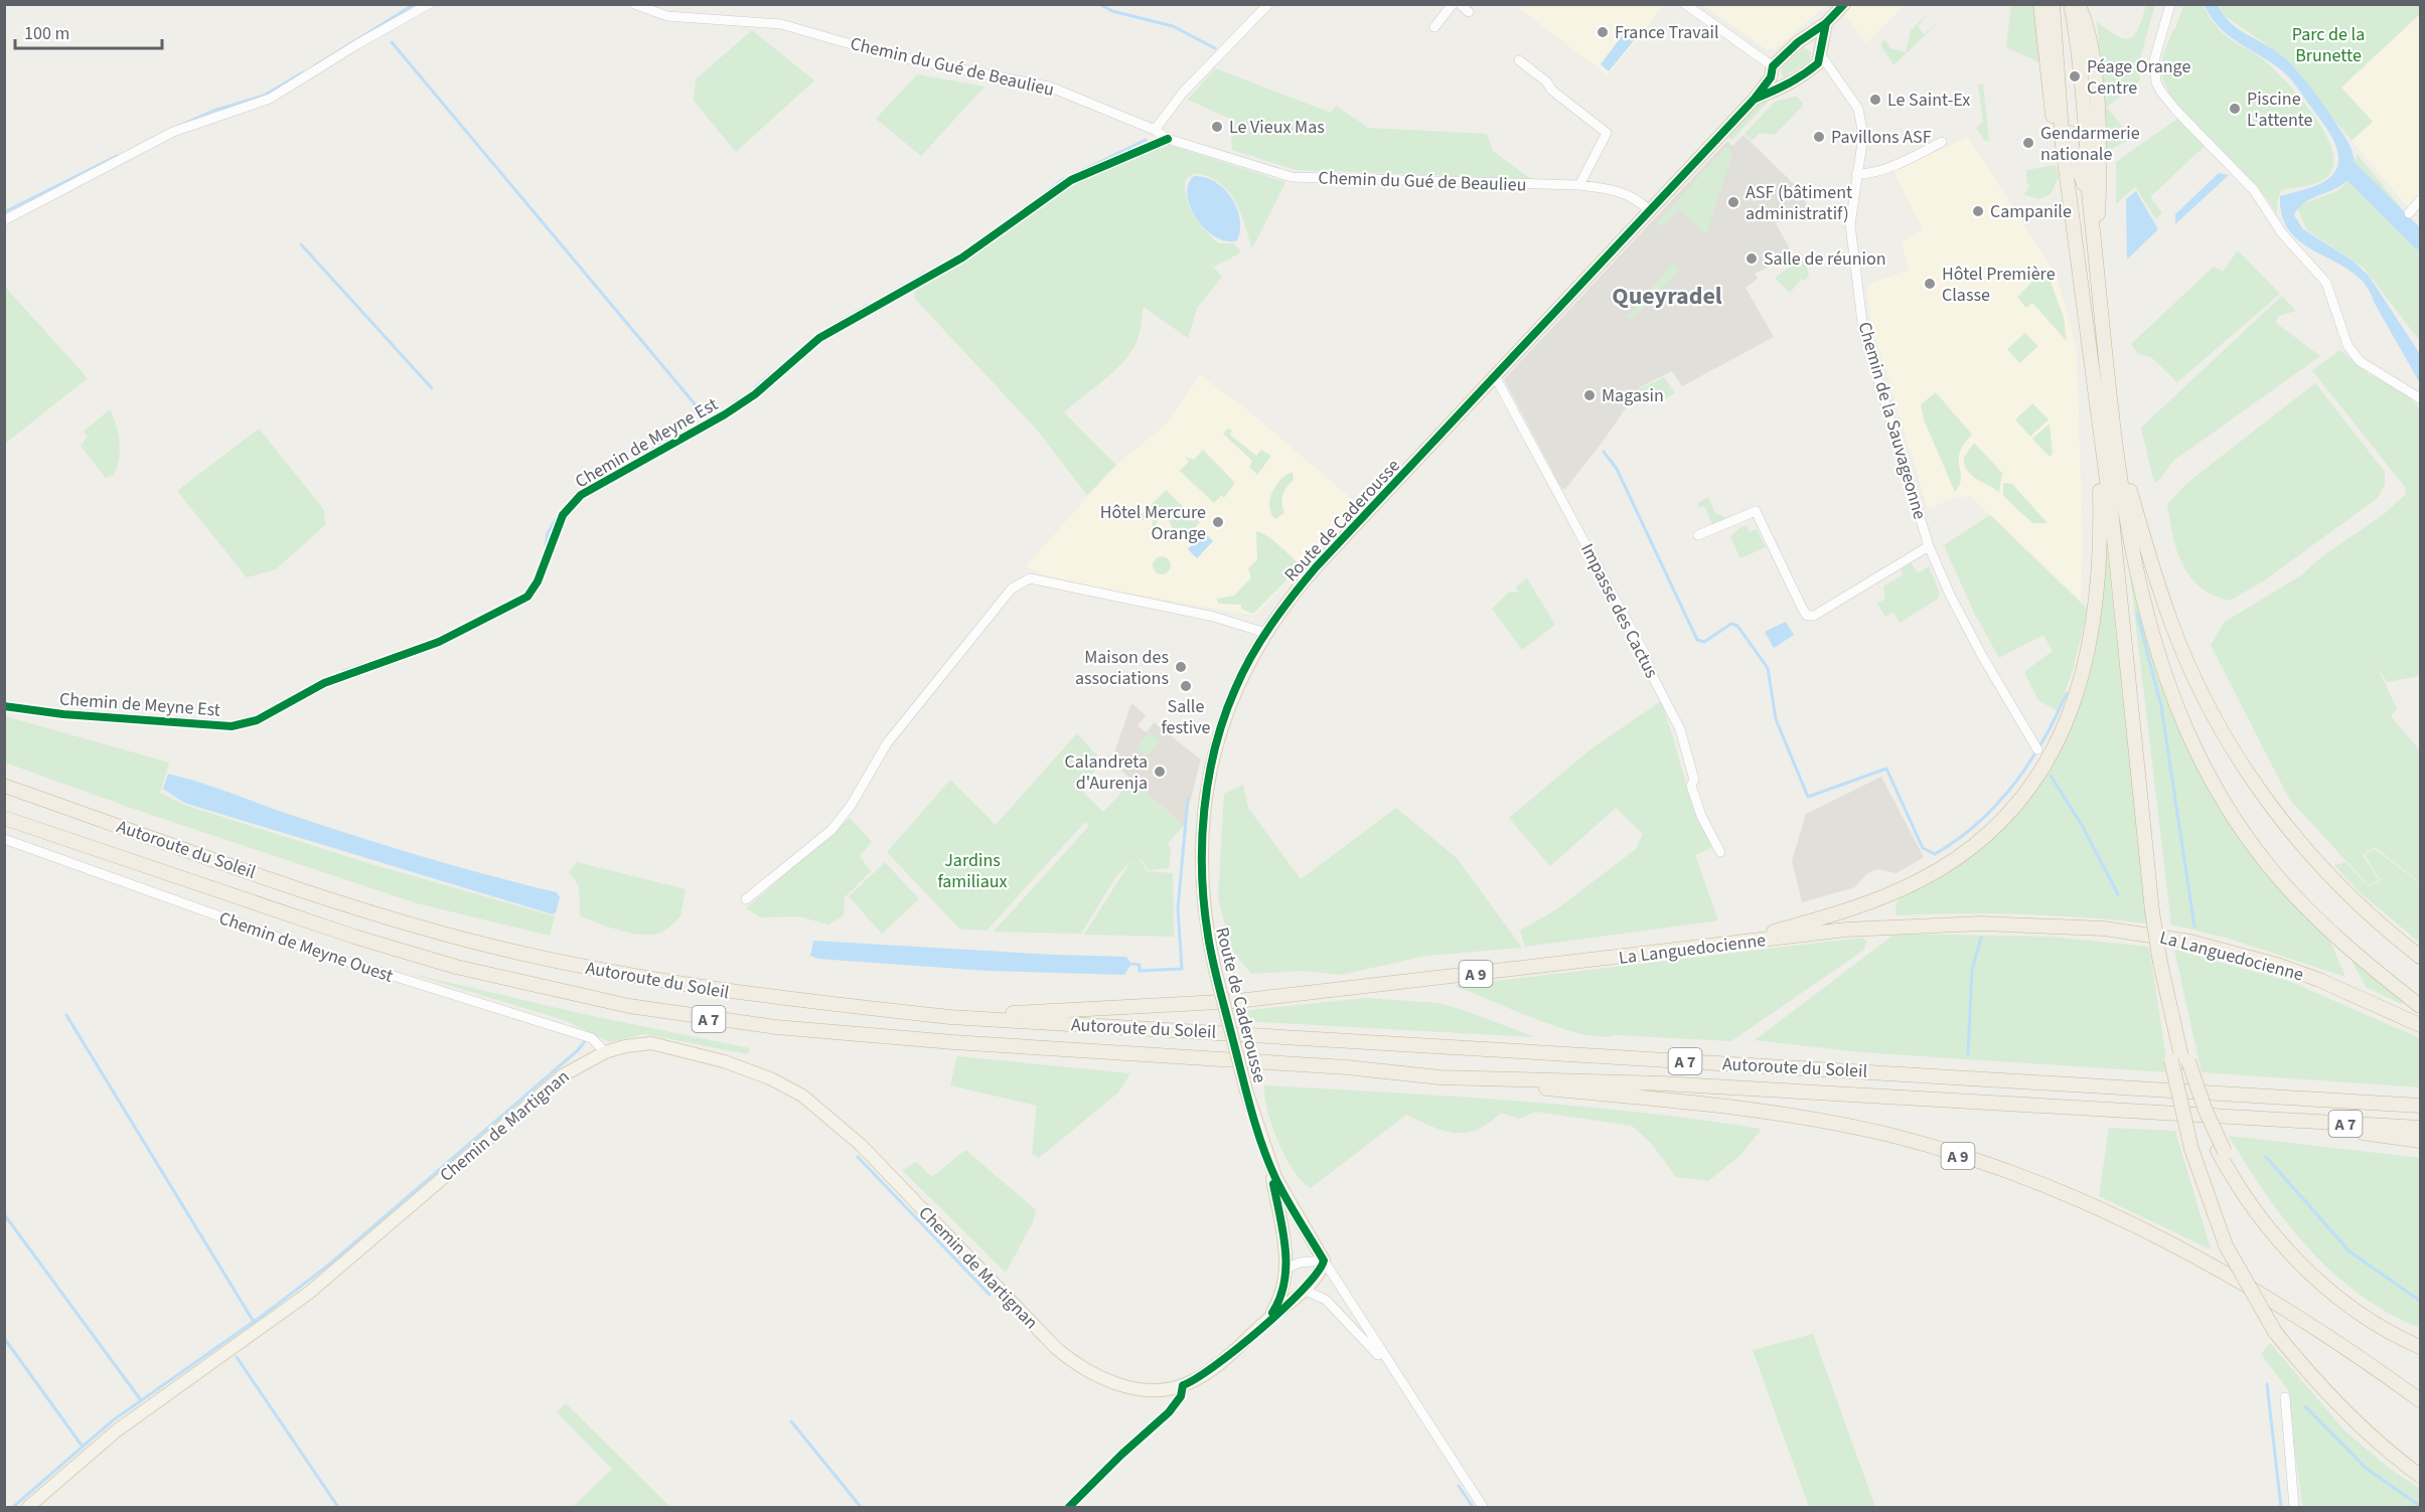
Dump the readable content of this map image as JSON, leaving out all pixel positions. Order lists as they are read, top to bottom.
{
  "streets": {
    "highway": [
      "Autoroute du Soleil",
      "La Languedocienne",
      "A 9",
      "A 7"
    ],
    "main road": ["Route de Caderousse", "Chemin de Martignan"],
    "street": [
      "Chemin du Gué de Beaulieu",
      "Chemin de la Sauvageonne",
      "Chemin de Meyne Est",
      "Impasse des Cactus",
      "Chemin de Meyne Ouest"
    ]
  },
  "crossings": [
    ["Chemin du Gué de Beaulieu", "Chemin de Meyne Est"],
    ["Chemin du Gué de Beaulieu", "Route de Caderousse"],
    ["Route de Caderousse", "Impasse des Cactus"],
    ["Route de Caderousse", "Chemin de Martignan"],
    ["Autoroute du Soleil", "La Languedocienne"],
    ["Autoroute du Soleil", "A 9"],
    ["Chemin de Meyne Ouest", "Chemin de Martignan"]
  ],
  "districts": ["Queyradel"],
  "parks": ["Parc de la Brunette", "Jardins familiaux"],
  "places": [
    "France Travail",
    "Péage Orange Centre",
    "Le Saint-Ex",
    "Piscine L'attente",
    "Le Vieux Mas",
    "Pavillons ASF",
    "Gendarmerie nationale",
    "ASF (bâtiment administratif)",
    "Campanile",
    "Salle de réunion",
    "Hôtel Première Classe",
    "Magasin",
    "Hôtel Mercure Orange",
    "Maison des associations",
    "Salle festive",
    "Calandreta d'Aurenja"
  ],
  "scale_bar": "100 m"
}
